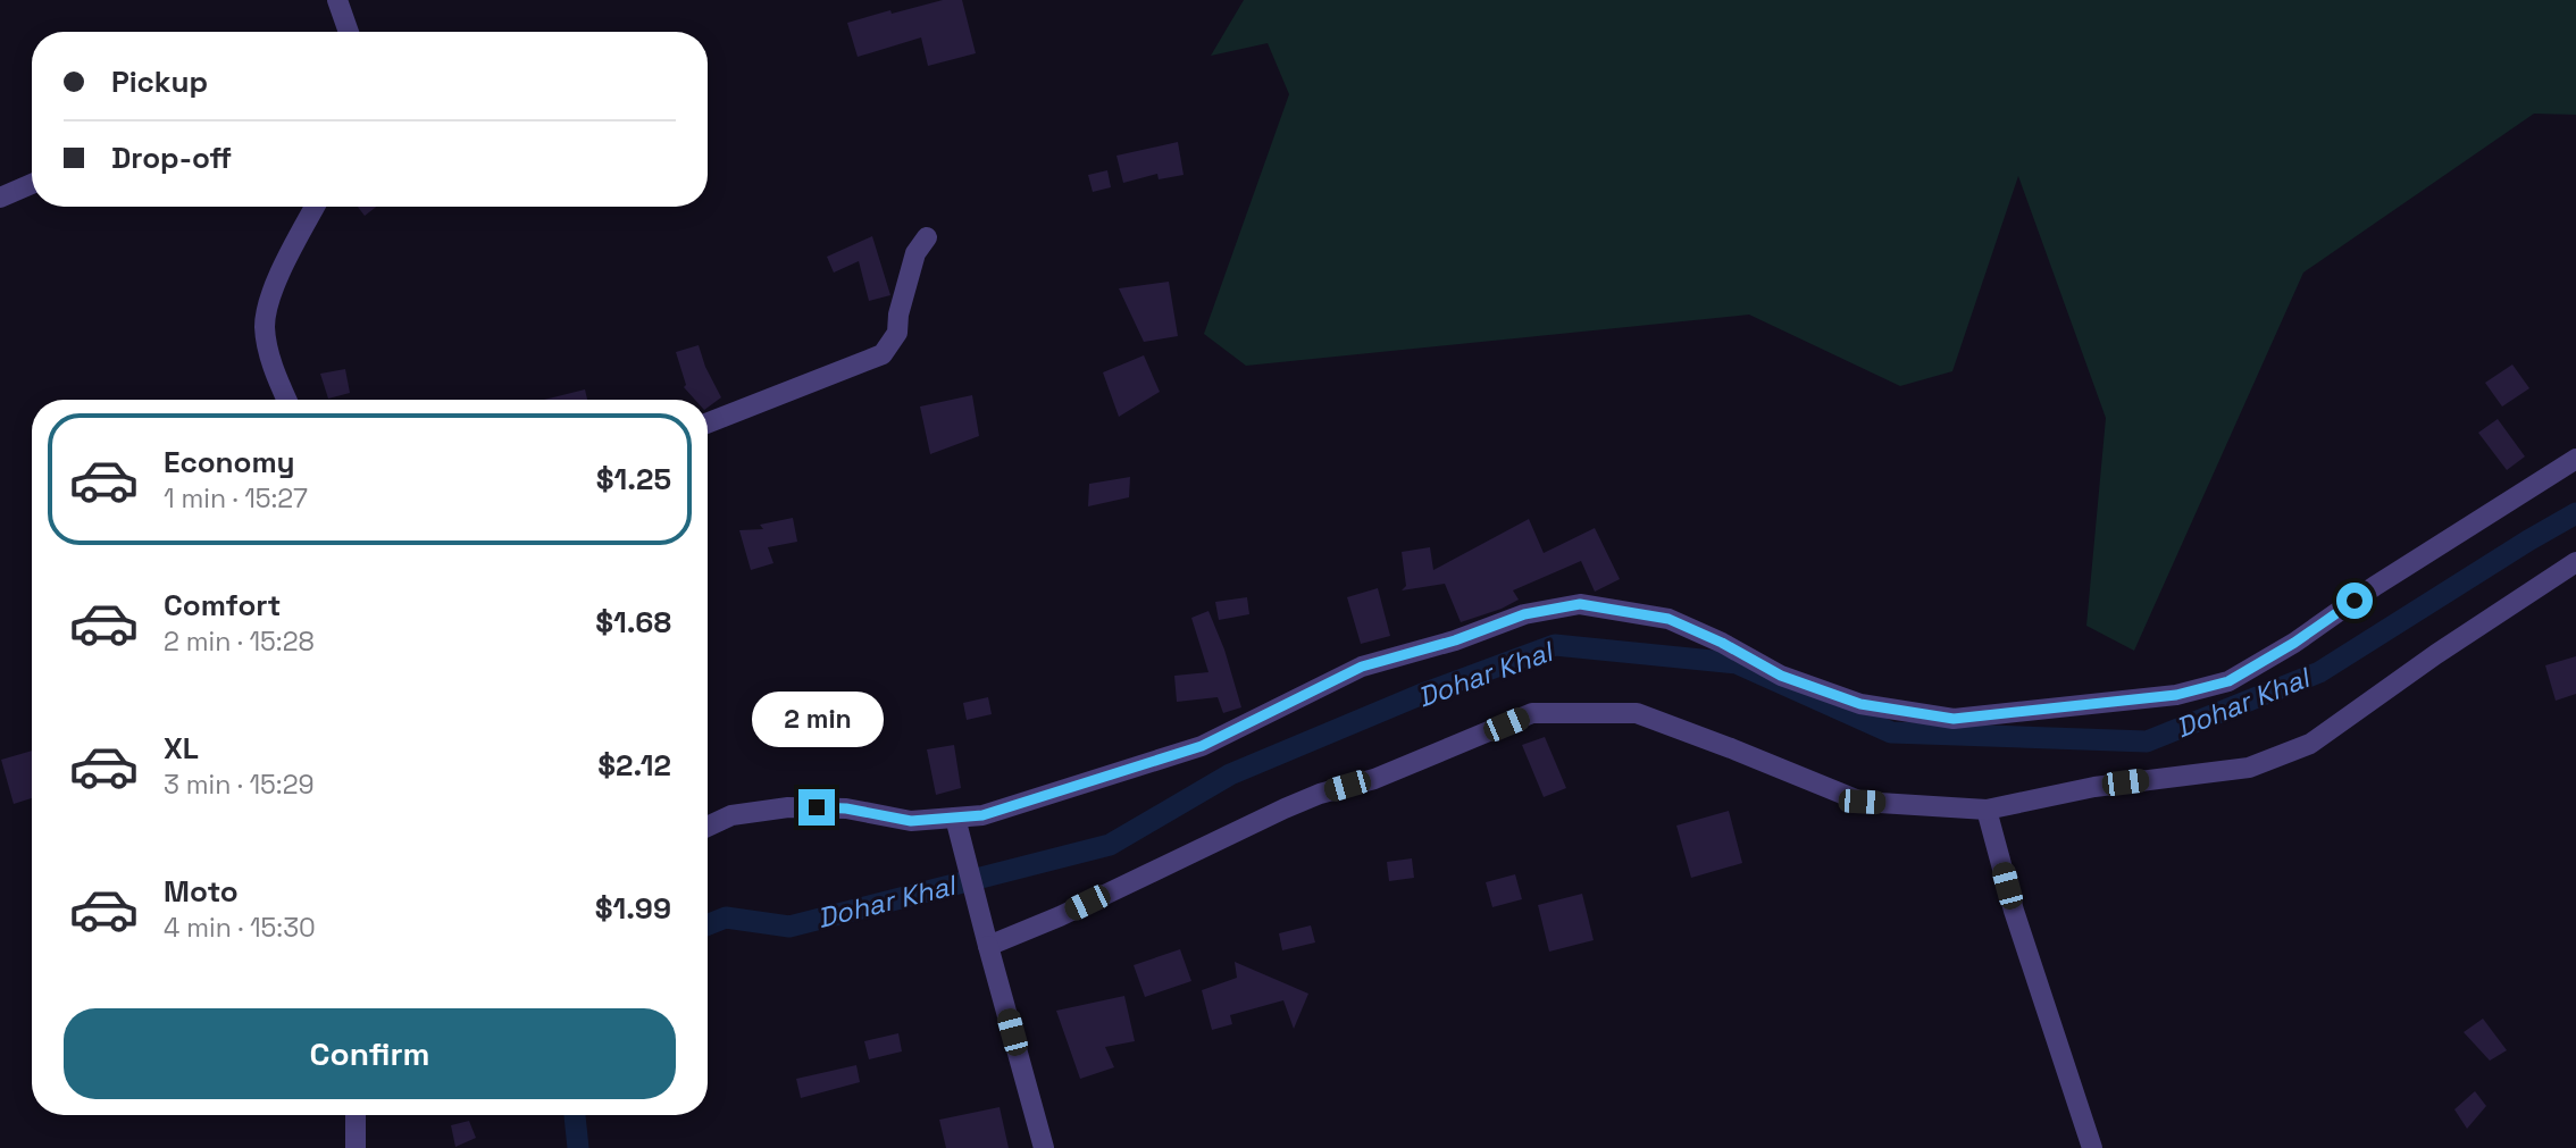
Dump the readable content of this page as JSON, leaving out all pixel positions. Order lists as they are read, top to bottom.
{
  "water": ["Dohar Khal"],
  "page": {
    "banner": ["Pickup", "Drop-off"],
    "list": [
      {
        "name": "Economy",
        "note": "1 min · 15:27",
        "value": "$1.25"
      },
      {
        "name": "Comfort",
        "note": "2 min · 15:28",
        "value": "$1.68"
      },
      {
        "name": "XL",
        "note": "3 min · 15:29",
        "value": "$2.12"
      },
      {
        "name": "Moto",
        "note": "4 min · 15:30",
        "value": "$1.99"
      }
    ],
    "bubble": "2 min",
    "buttons": "Confirm"
  }
}
